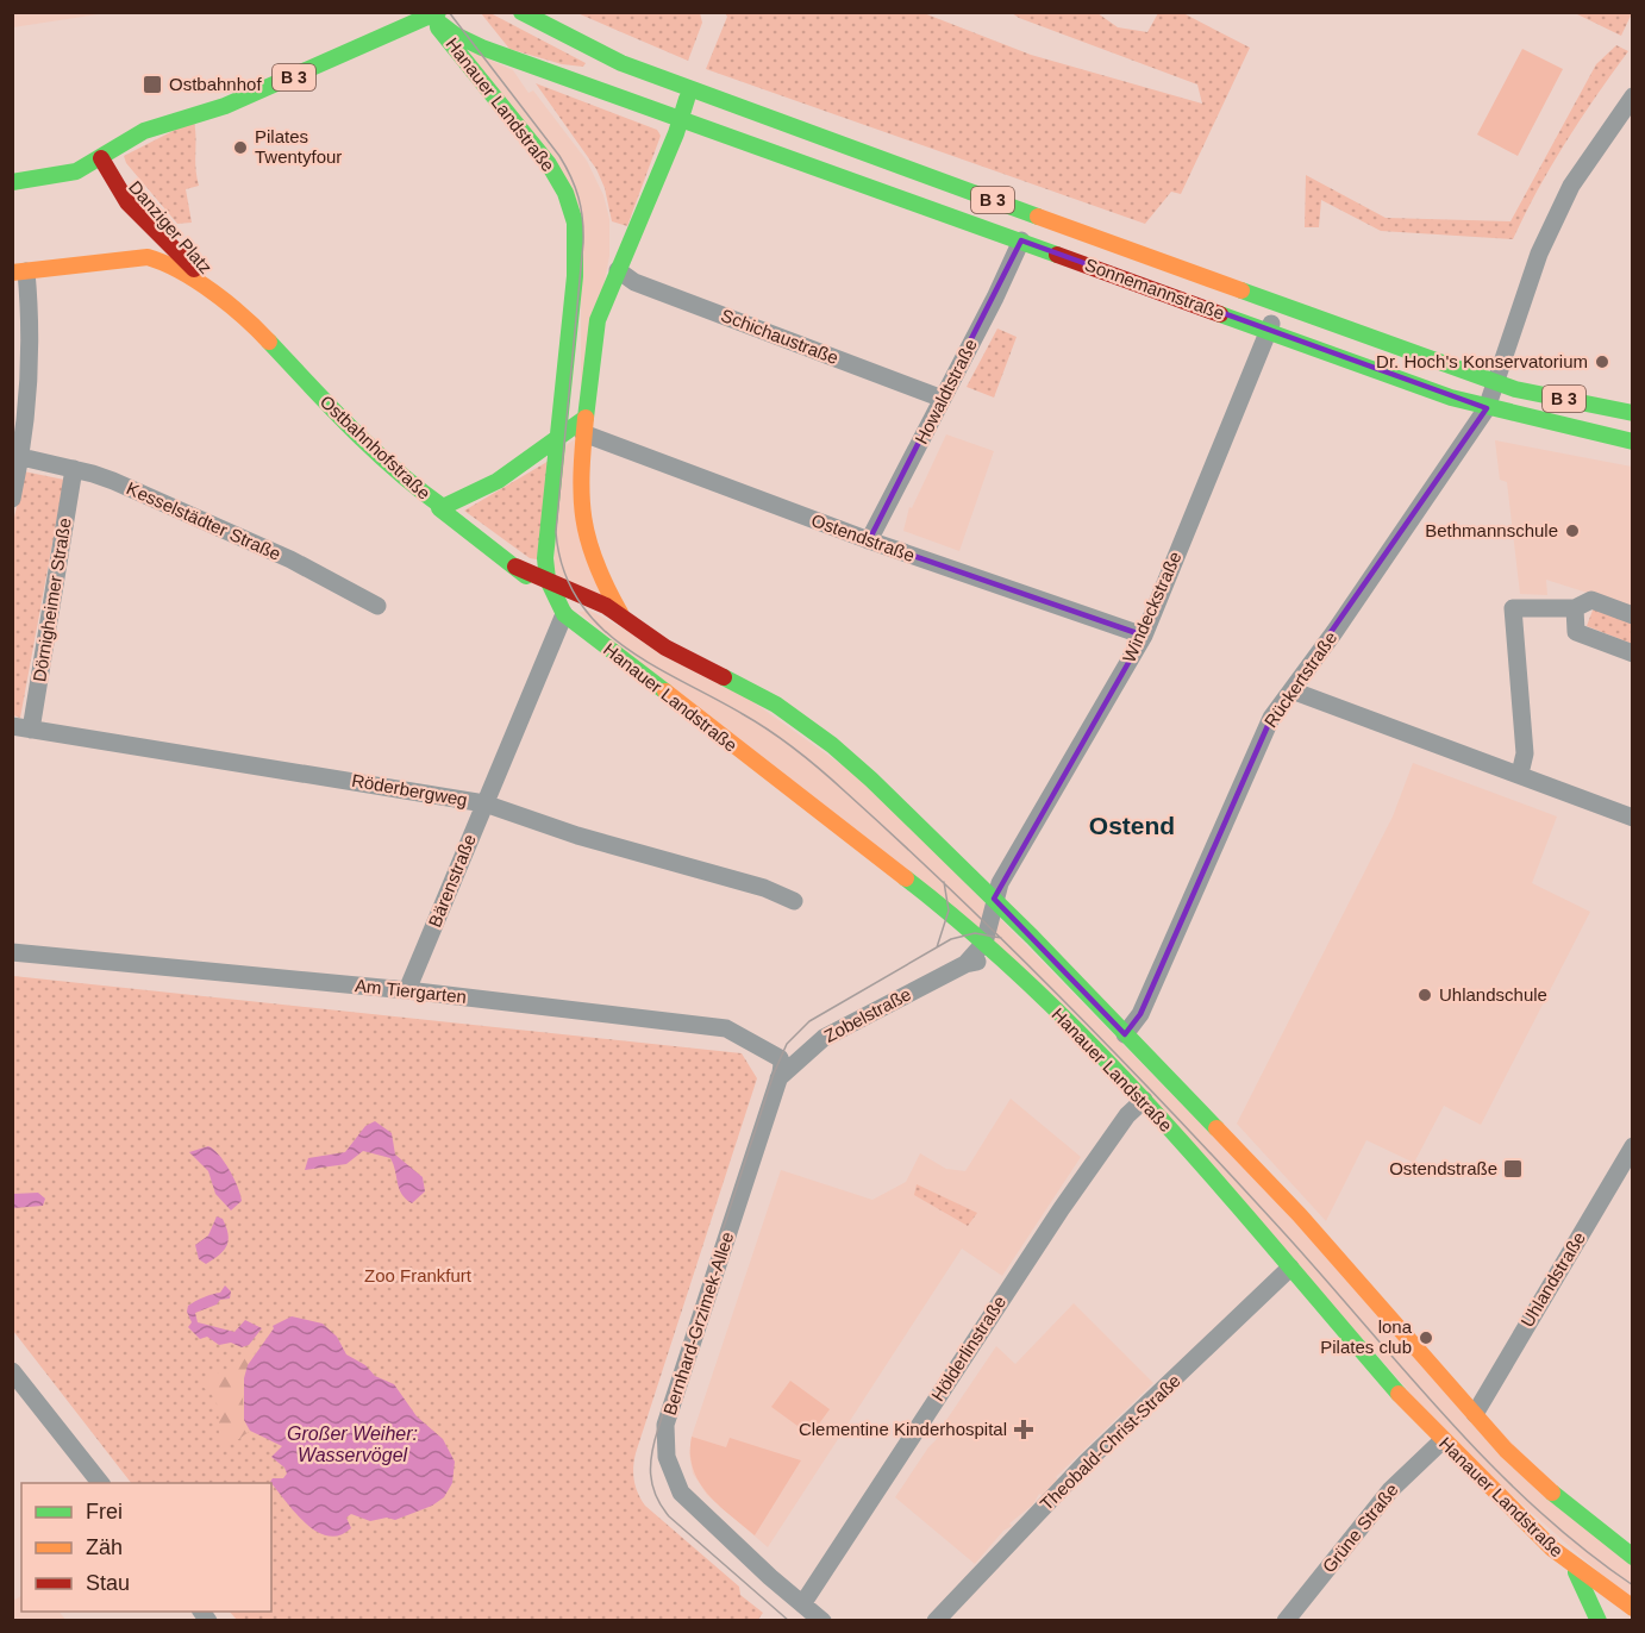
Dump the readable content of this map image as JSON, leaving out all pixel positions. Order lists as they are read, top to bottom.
{
  "streets": {
    "main road": [
      "B 3",
      "Hanauer Landstraße",
      "Danziger Platz",
      "Sonnemannstraße",
      "Ostbahnhofstraße"
    ],
    "street": [
      "Schichaustraße",
      "Howaldtstraße",
      "Kesselstädter Straße",
      "Ostendstraße",
      "Dörnigheimer Straße",
      "Windeckstraße",
      "Rückertstraße",
      "Röderbergweg",
      "Bärenstraße",
      "Am Tiergarten",
      "Zobelstraße",
      "Uhlandstraße",
      "Bernhard-Grzimek-Allee",
      "Hölderlinstraße",
      "Theobald-Christ-Straße",
      "Grüne Straße"
    ]
  },
  "crossings": [
    ["B 3", "Hanauer Landstraße"],
    ["B 3", "Danziger Platz"],
    ["B 3", "Sonnemannstraße"],
    ["Hanauer Landstraße", "Sonnemannstraße"],
    ["Hanauer Landstraße", "Schichaustraße"],
    ["Hanauer Landstraße", "Ostbahnhofstraße"],
    ["Hanauer Landstraße", "Ostendstraße"],
    ["Hanauer Landstraße", "Windeckstraße"],
    ["Hanauer Landstraße", "Rückertstraße"],
    ["Hanauer Landstraße", "Bärenstraße"],
    ["Hanauer Landstraße", "Zobelstraße"],
    ["Hanauer Landstraße", "Uhlandstraße"],
    ["Hanauer Landstraße", "Hölderlinstraße"],
    ["Hanauer Landstraße", "Theobald-Christ-Straße"],
    ["Hanauer Landstraße", "Grüne Straße"],
    ["Danziger Platz", "Ostbahnhofstraße"],
    ["Sonnemannstraße", "Howaldtstraße"],
    ["Sonnemannstraße", "Windeckstraße"],
    ["Sonnemannstraße", "Rückertstraße"],
    ["Schichaustraße", "Howaldtstraße"],
    ["Howaldtstraße", "Ostendstraße"],
    ["Ostbahnhofstraße", "Bärenstraße"],
    ["Kesselstädter Straße", "Dörnigheimer Straße"],
    ["Ostendstraße", "Windeckstraße"],
    ["Dörnigheimer Straße", "Röderbergweg"],
    ["Windeckstraße", "Zobelstraße"],
    ["Röderbergweg", "Bärenstraße"],
    ["Bärenstraße", "Am Tiergarten"],
    ["Am Tiergarten", "Zobelstraße"],
    ["Am Tiergarten", "Bernhard-Grzimek-Allee"],
    ["Zobelstraße", "Bernhard-Grzimek-Allee"],
    ["Bernhard-Grzimek-Allee", "Hölderlinstraße"]
  ],
  "districts": ["Ostend"],
  "water": ["Großer Weiher: Wasservögel"],
  "parks": ["Zoo Frankfurt"],
  "places": {
    "transit": ["Ostbahnhof", "Ostendstraße"],
    "other": [
      "Pilates Twentyfour",
      "Dr. Hoch's Konservatorium",
      "Bethmannschule",
      "Uhlandschule",
      "lona Pilates club"
    ],
    "health": ["Clementine Kinderhospital"]
  },
  "legend": ["Frei", "Zäh", "Stau"]
}
